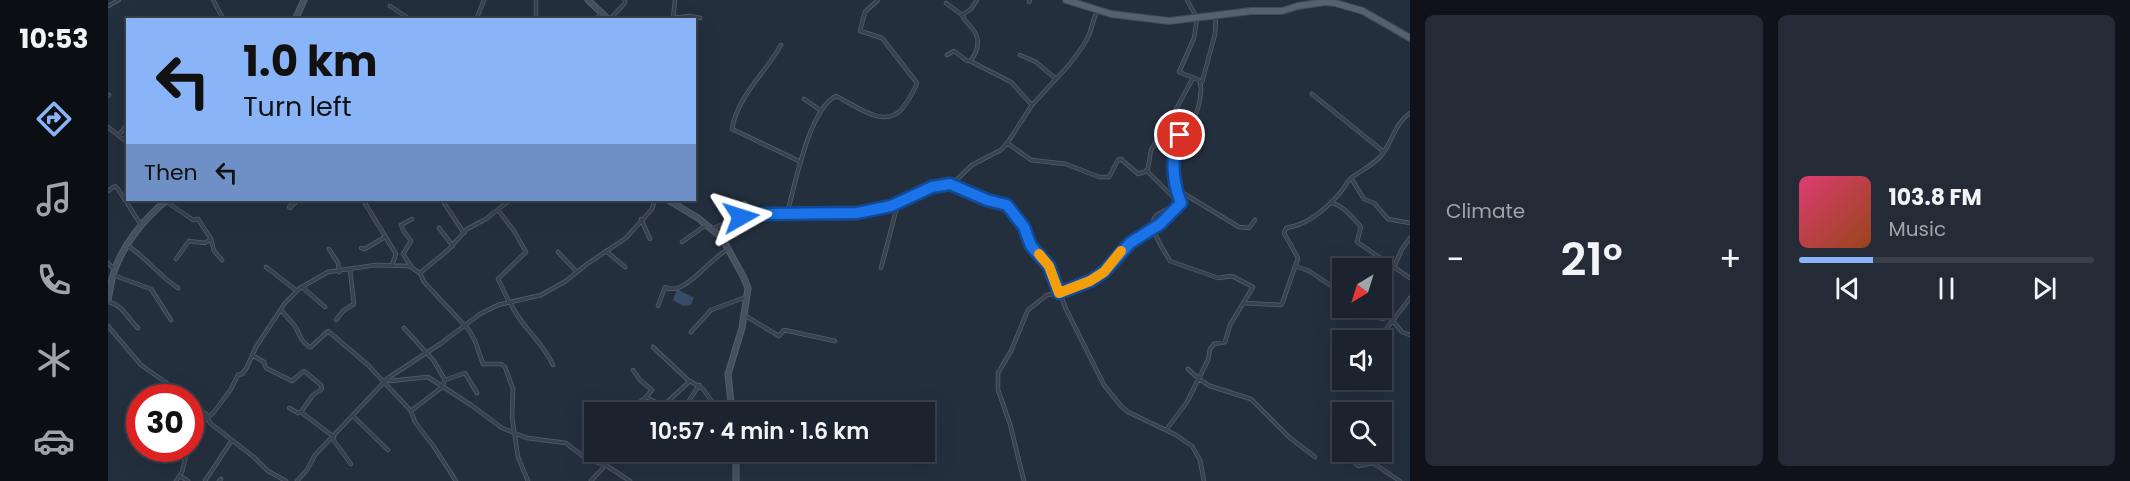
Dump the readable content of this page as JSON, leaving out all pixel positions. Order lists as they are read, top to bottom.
{
  "north": "bottom left",
  "page": {
    "tabs": "10:53",
    "tile": "Climate",
    "turn": ["1.0 km", "Turn left"],
    "then": "Then",
    "song": ["103.8 FM", "Music"],
    "heat": ["−", "21°", "+"],
    "limit": "30",
    "trip": "10:57 · 4 min · 1.6 km"
  }
}
